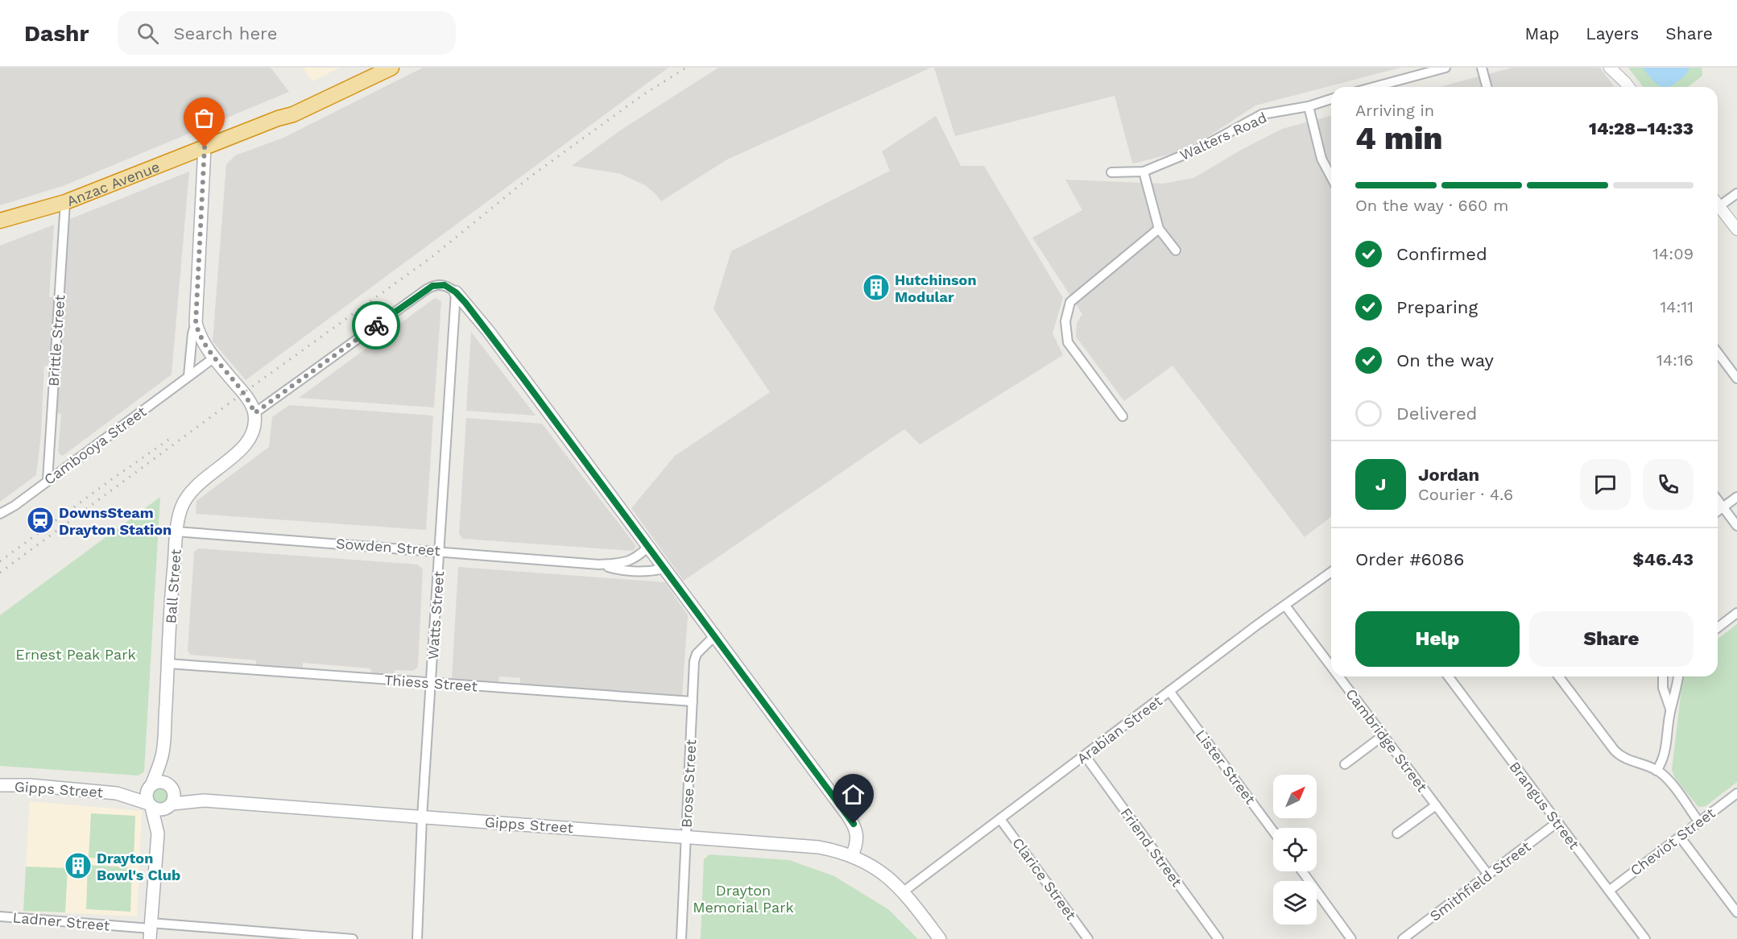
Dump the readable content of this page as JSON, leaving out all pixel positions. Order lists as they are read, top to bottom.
{
  "streets": {
    "highway": ["Anzac Avenue"],
    "main road": ["Ball Street", "Gipps Street"],
    "street": [
      "Walters Road",
      "Brittle Street",
      "Cambooya Street",
      "Sowden Street",
      "Watts Street",
      "Thiess Street",
      "Arabian Street",
      "Cambridge Street",
      "Lister Street",
      "Brose Street",
      "Brangus Street",
      "Cheviot Street",
      "Friend Street",
      "Clarice Street",
      "Smithfield Street",
      "Ladner Street"
    ]
  },
  "crossings": [
    ["Anzac Avenue", "Brittle Street"],
    ["Brittle Street", "Cambooya Street"],
    ["Sowden Street", "Ball Street"],
    ["Sowden Street", "Watts Street"],
    ["Ball Street", "Thiess Street"],
    ["Ball Street", "Gipps Street"],
    ["Watts Street", "Thiess Street"],
    ["Watts Street", "Gipps Street"],
    ["Thiess Street", "Brose Street"],
    ["Arabian Street", "Cambridge Street"],
    ["Arabian Street", "Lister Street"],
    ["Arabian Street", "Gipps Street"],
    ["Arabian Street", "Friend Street"],
    ["Arabian Street", "Clarice Street"],
    ["Cambridge Street", "Smithfield Street"],
    ["Brose Street", "Gipps Street"],
    ["Brangus Street", "Cheviot Street"],
    ["Brangus Street", "Smithfield Street"]
  ],
  "parks": ["Ernest Peak Park", "Drayton Memorial Park"],
  "places": {
    "building": ["Hutchinson Modular", "Drayton Bowl's Club"],
    "station": ["DownsSteam Drayton Station"]
  },
  "north": "top right",
  "page": {
    "header": "Dashr",
    "search": "Search here",
    "nav": ["Map", "Layers", "Share"],
    "heading": ["4 min", "Arriving in", "14:28–14:33"],
    "panel": [
      "Jordan",
      "Courier · 4.6",
      "Order #6086",
      "$46.43"
    ],
    "bar": "On the way · 660 m",
    "list": [
      ["Confirmed", "14:09"],
      ["Preparing", "14:11"],
      ["On the way", "14:16"],
      "Delivered"
    ],
    "round": "J",
    "buttons": ["Help", "Share"]
  }
}
